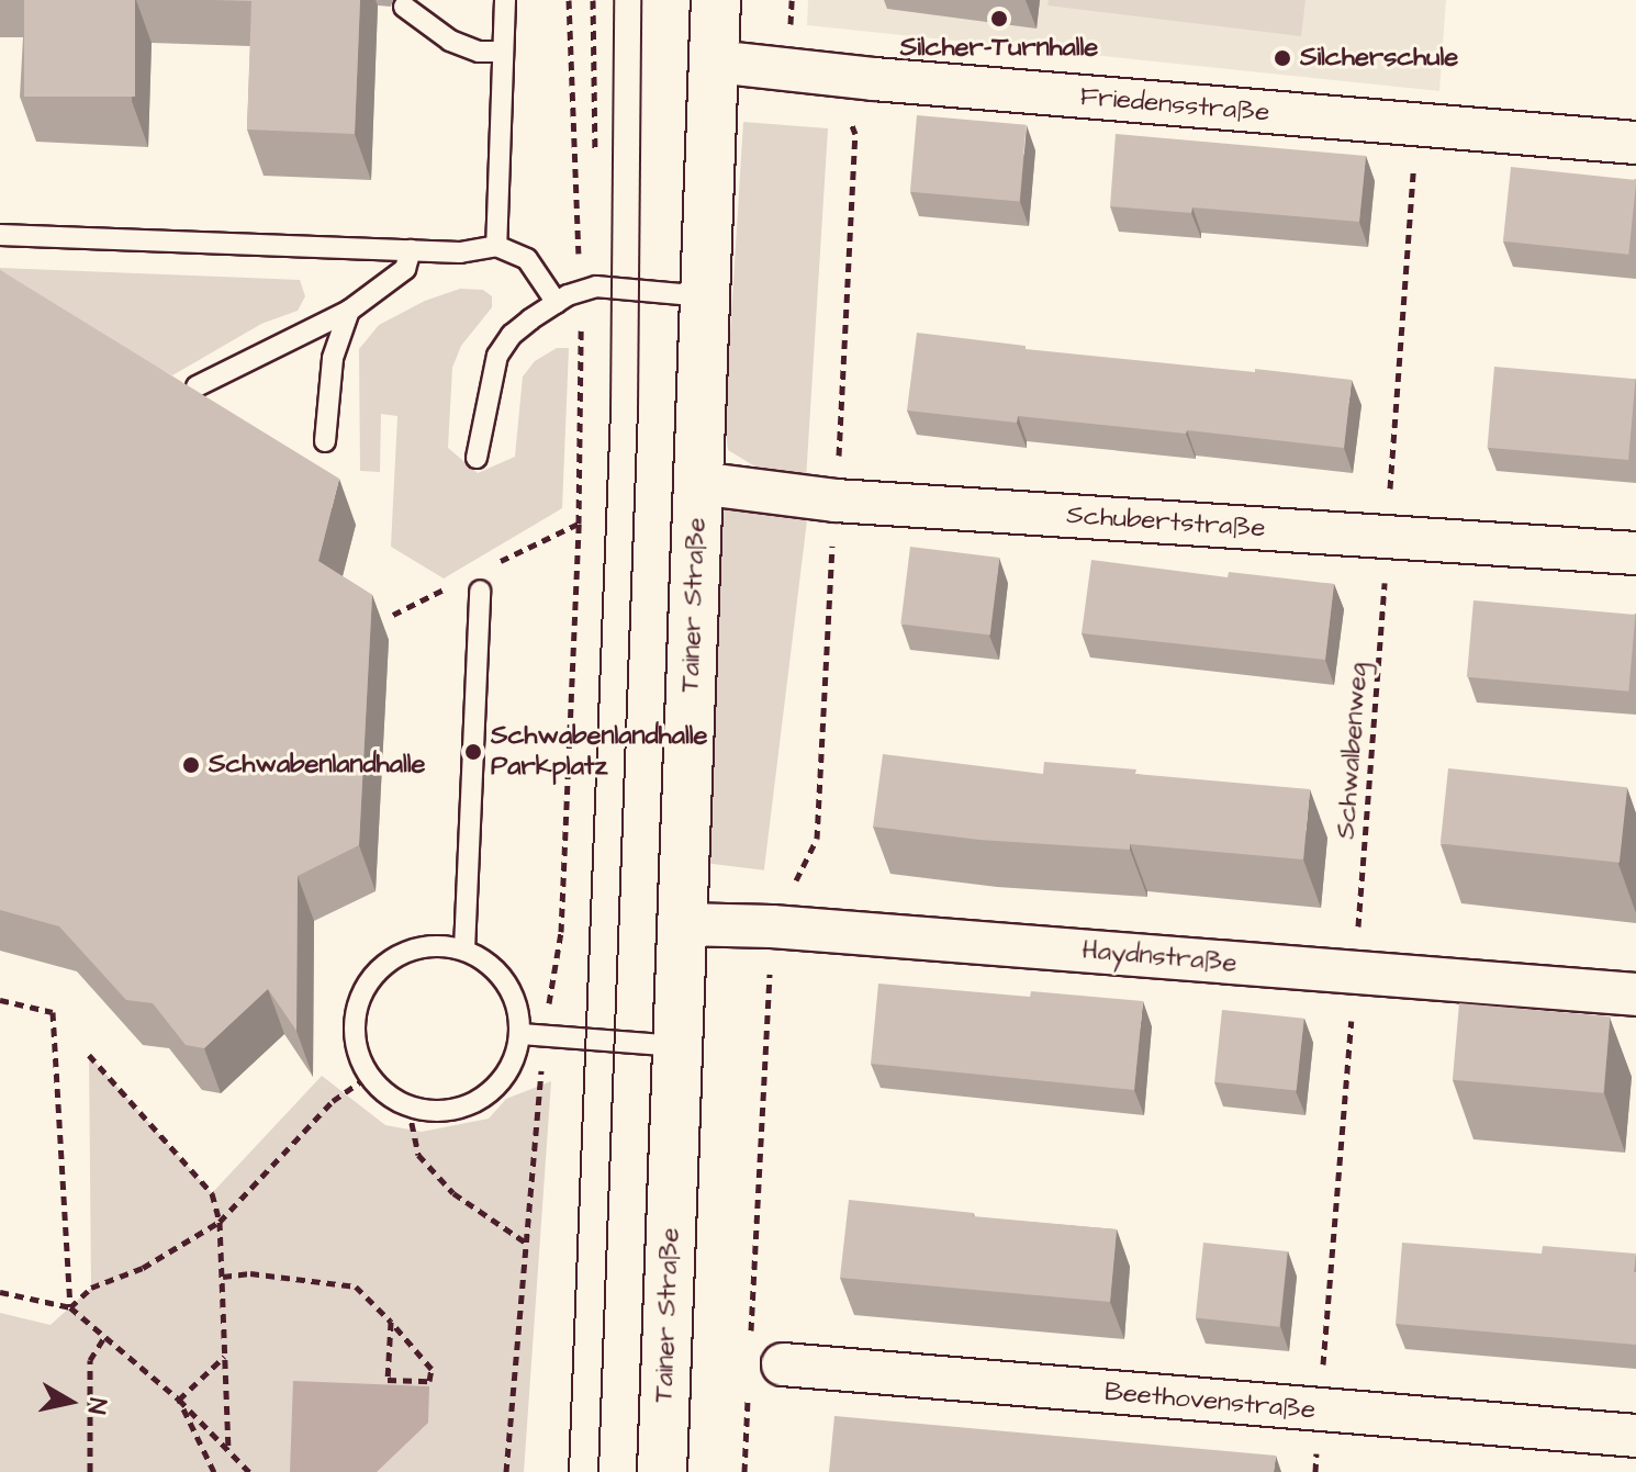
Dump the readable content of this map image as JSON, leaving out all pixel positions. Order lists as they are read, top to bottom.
{
  "streets": {
    "street": [
      "Friedensstraße",
      "Schubertstraße",
      "Tainer Straße",
      "Haydnstraße",
      "Beethovenstraße"
    ],
    "path": ["Schwalbenweg"]
  },
  "crossings": [
    ["Friedensstraße", "Tainer Straße"],
    ["Friedensstraße", "Schwalbenweg"],
    ["Schubertstraße", "Tainer Straße"],
    ["Schubertstraße", "Schwalbenweg"],
    ["Tainer Straße", "Haydnstraße"],
    ["Schwalbenweg", "Haydnstraße"]
  ],
  "places": [
    "Silcher-Turnhalle",
    "Silcherschule",
    "Schwabenlandhalle Parkplatz",
    "Schwabenlandhalle"
  ],
  "north": "right"
}
